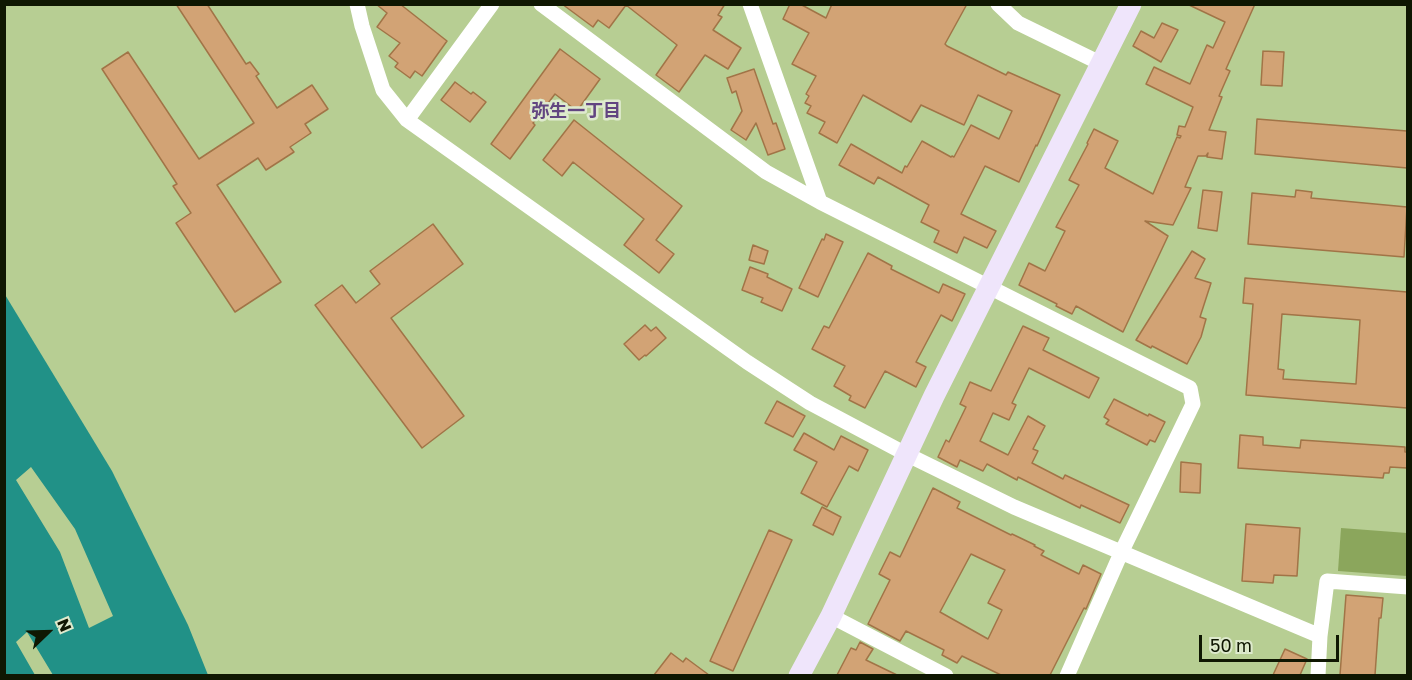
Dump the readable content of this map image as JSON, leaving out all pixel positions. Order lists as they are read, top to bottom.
{
  "districts": ["弥生一丁目"],
  "scale_bar": "50 m",
  "north": "top right"
}
